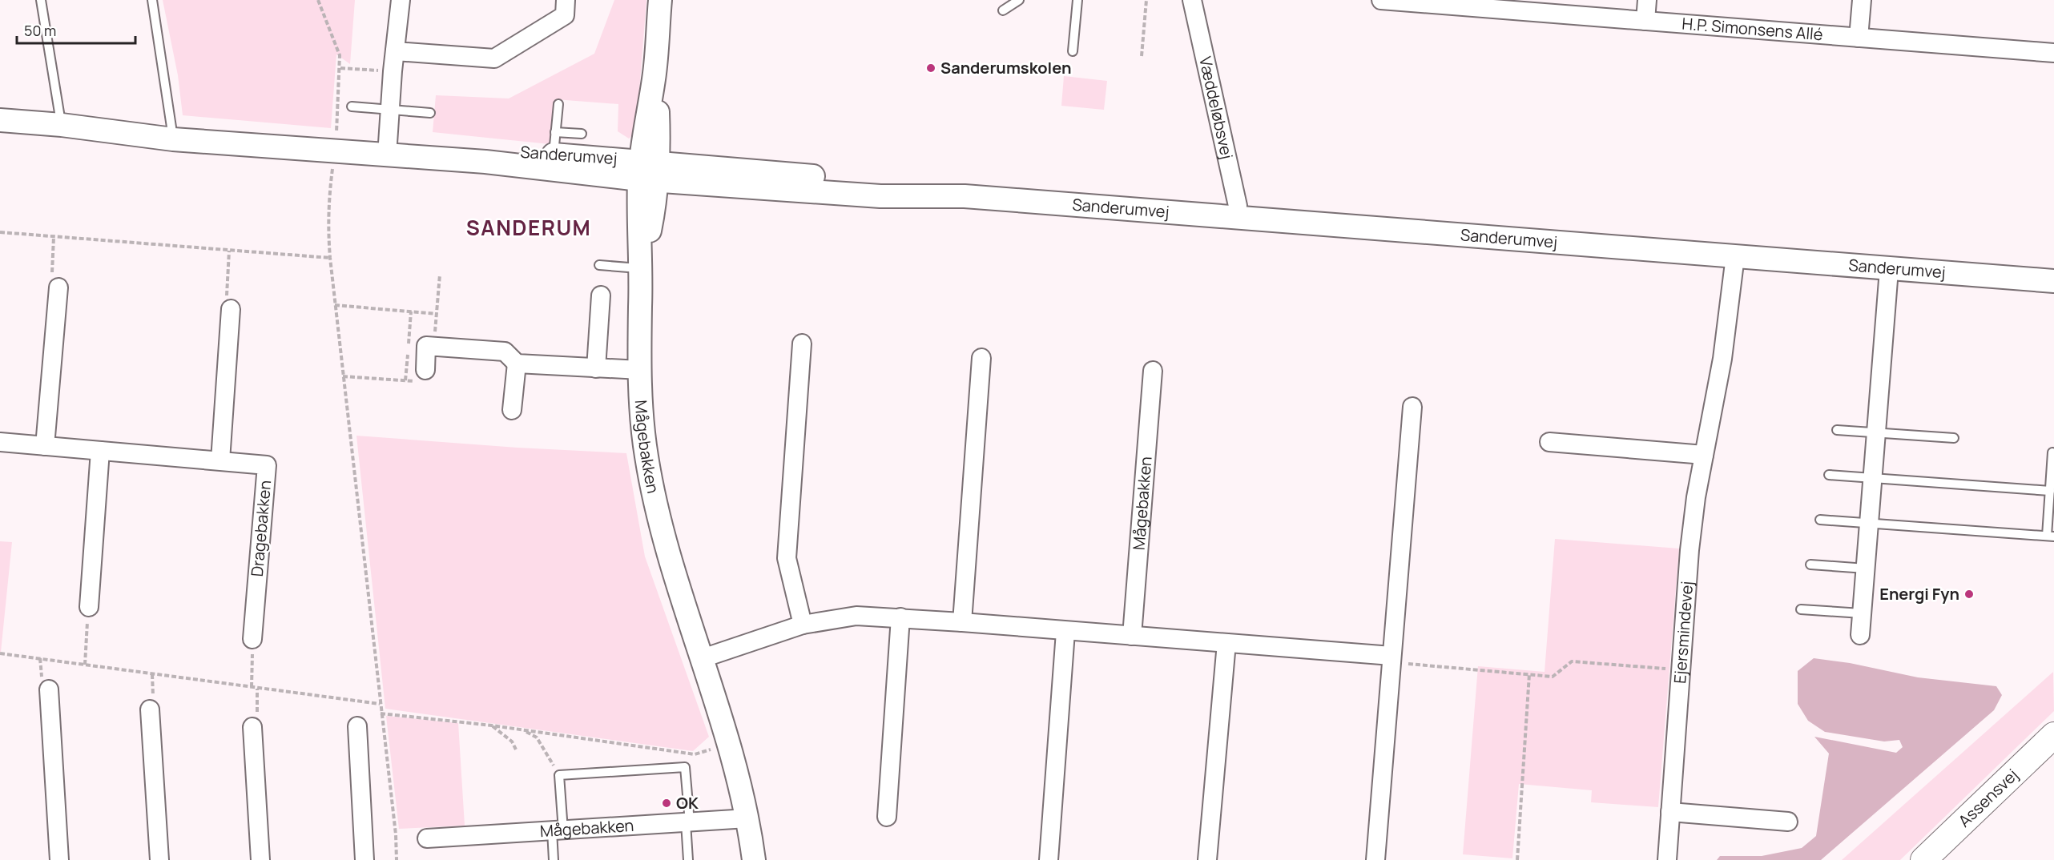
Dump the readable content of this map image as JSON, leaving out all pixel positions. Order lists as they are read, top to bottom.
{
  "streets": {
    "main road": ["Assensvej"],
    "street": [
      "H.P. Simonsens Allé",
      "Væddeløbsvej",
      "Sanderumvej",
      "Mågebakken",
      "Dragebakken",
      "Ejersmindevej"
    ]
  },
  "crossings": [
    ["Væddeløbsvej", "Sanderumvej"],
    ["Sanderumvej", "Mågebakken"],
    ["Sanderumvej", "Ejersmindevej"]
  ],
  "districts": ["SANDERUM"],
  "places": ["Sanderumskolen", "Energi Fyn", "OK"],
  "scale_bar": "50 m"
}
